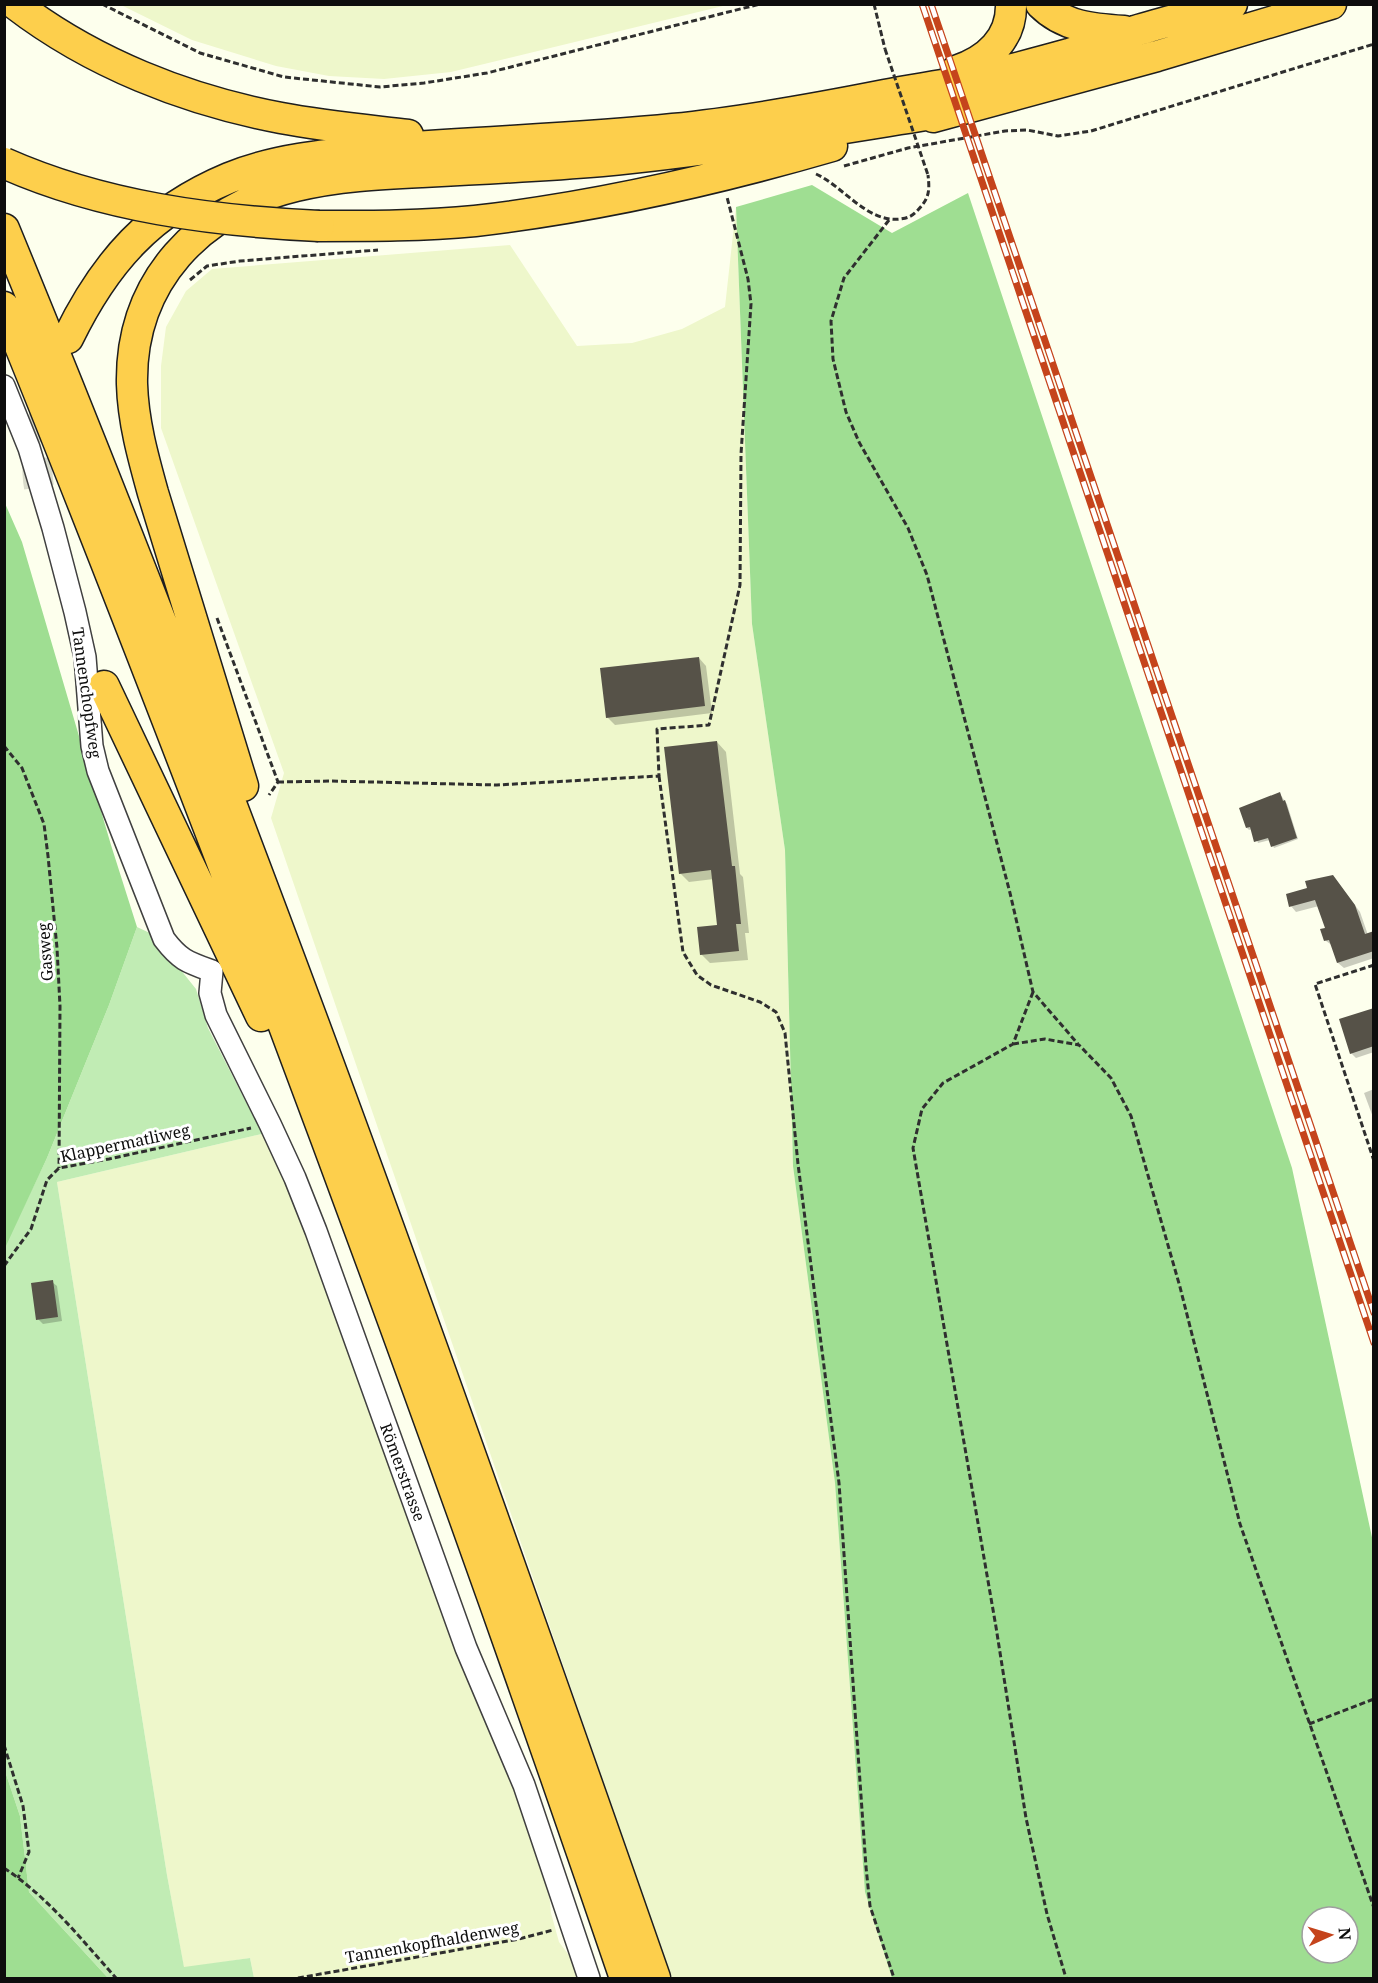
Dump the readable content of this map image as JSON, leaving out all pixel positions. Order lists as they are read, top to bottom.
{
  "streets": {
    "street": ["Tannenchopfweg", "Römerstrasse"],
    "path": ["Gasweg", "Klappermatliweg", "Tannenkopfhaldenweg"]
  },
  "crossings": [
    ["Tannenchopfweg", "Römerstrasse"],
    ["Gasweg", "Klappermatliweg"],
    ["Klappermatliweg", "Römerstrasse"],
    ["Römerstrasse", "Tannenkopfhaldenweg"]
  ],
  "north": "right"
}
